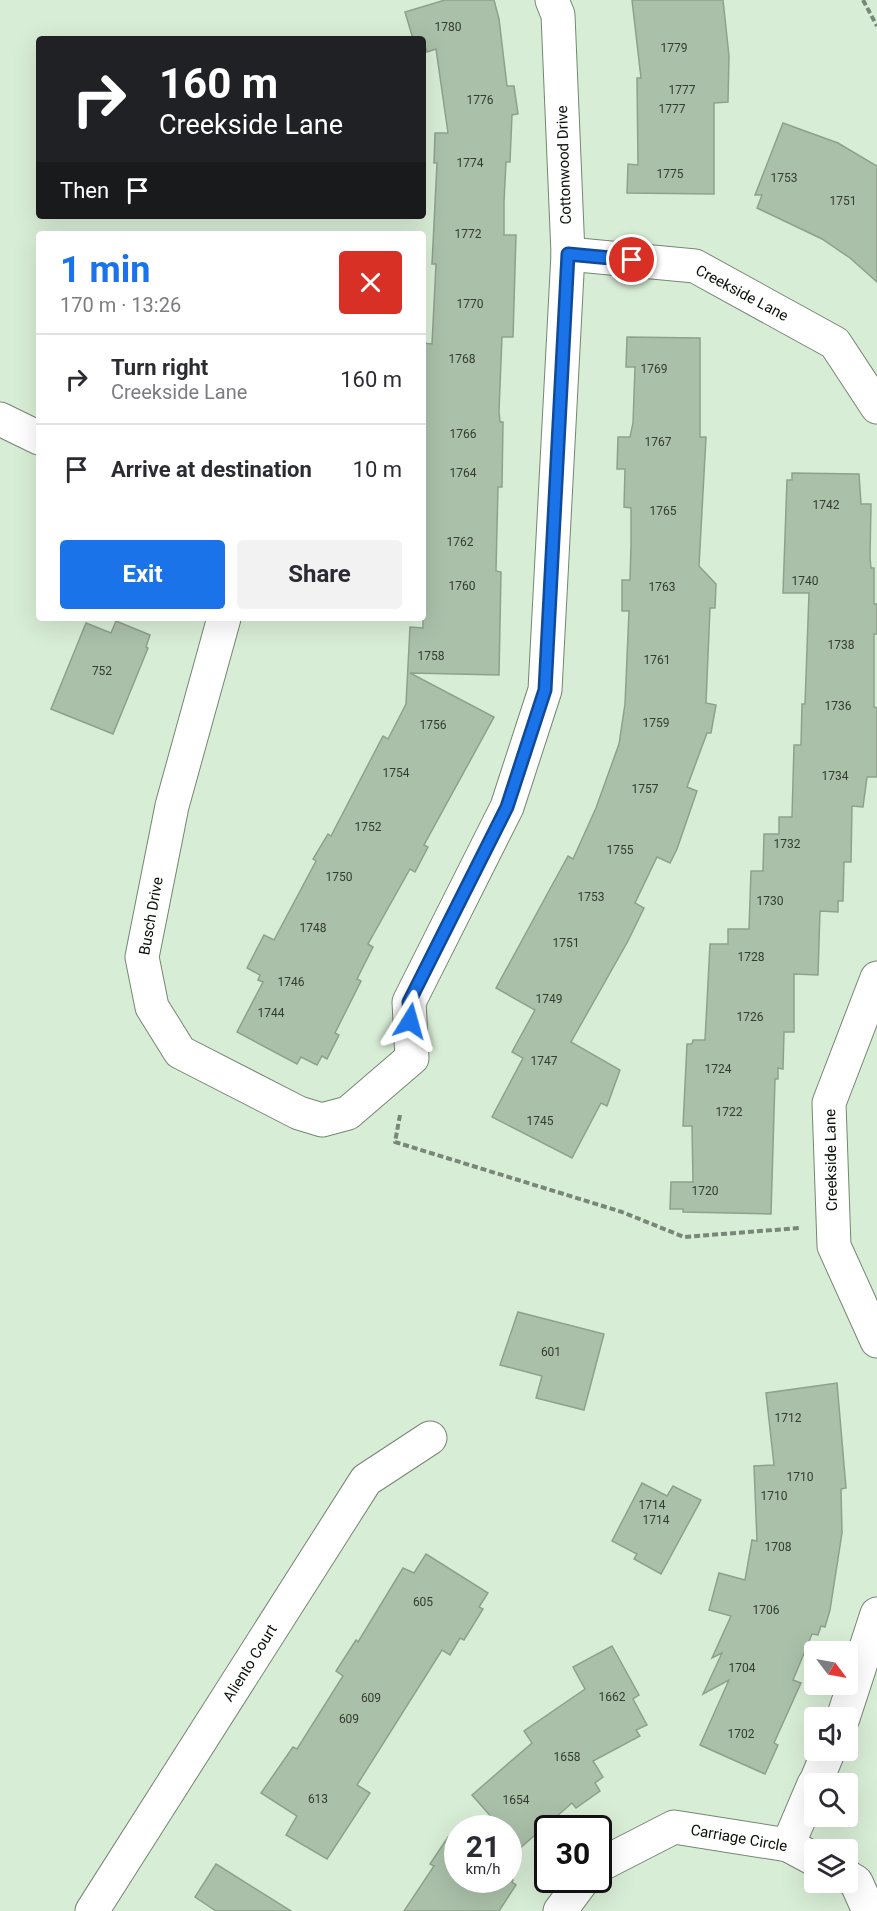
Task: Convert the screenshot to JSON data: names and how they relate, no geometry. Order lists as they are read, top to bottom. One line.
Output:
{"streets":{"street":["Cottonwood Drive","Creekside Lane","Busch Drive","Aliento Court","Carriage Circle"]},"crossings":[["Cottonwood Drive","Creekside Lane"],["Cottonwood Drive","Busch Drive"]],"house_numbers":["1780","1779","1777","1776","1777","1774","1775","1753","1751","1772","1770","1768","1769","1766","1767","1764","1742","1765","1762","1740","1760","1763","1738","1758","1761","752","1736","1759","1756","1754","1734","1757","1752","1732","1755","1750","1753","1730","1748","1751","1728","1746","1749","1744","1726","1747","1724","1722","1745","1720","601","1712","1710","1710","1714","1714","1708","605","1706","1704","1662","609","609","1702","1658","613","1654"],"north":"bottom right","page":{"turn":["160 m","Creekside Lane"],"then":"Then","heading":["1 min","170 m · 13:26"],"list":[{"name":"Turn right","note":"Creekside Lane","value":"160 m"},{"name":"Arrive at destination","value":"10 m"}],"buttons":["Exit","Share"],"speed":"21 km/h","limit":"30"}}
